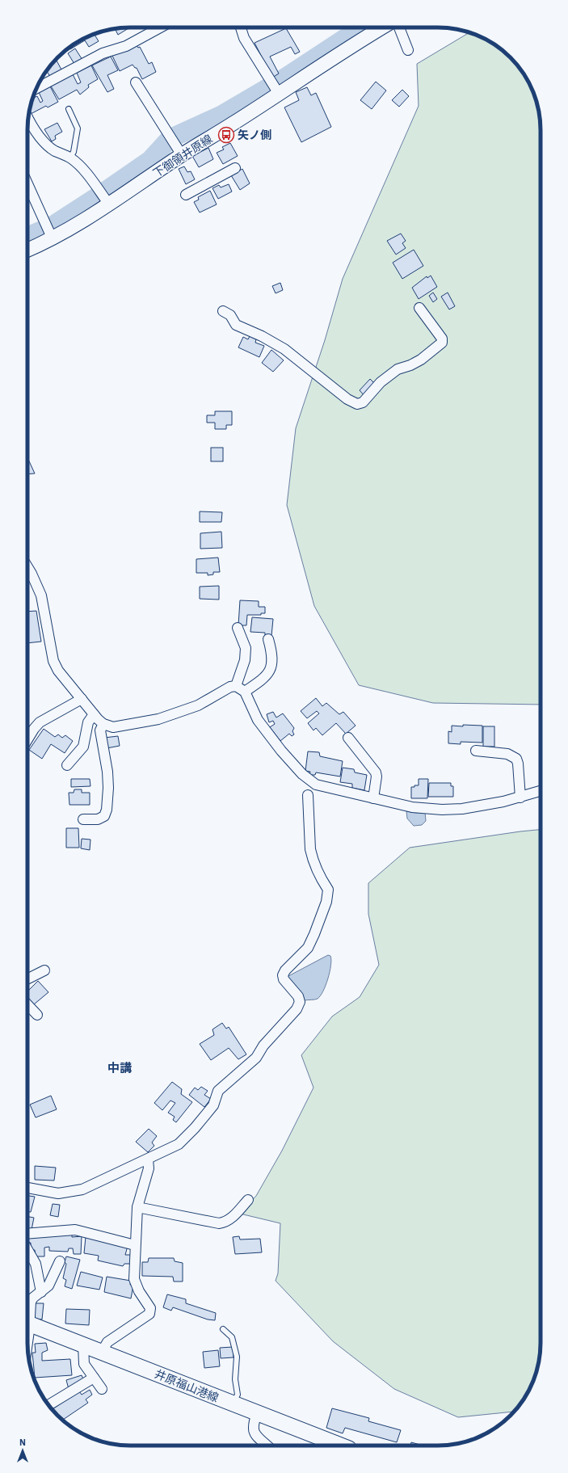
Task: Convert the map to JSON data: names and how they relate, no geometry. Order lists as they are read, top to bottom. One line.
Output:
{"streets":{"main road":["下御領井原線","井原福山港線"]},"districts":["中講"],"places":{"bus stop":["矢ノ側"]},"north":"top"}
